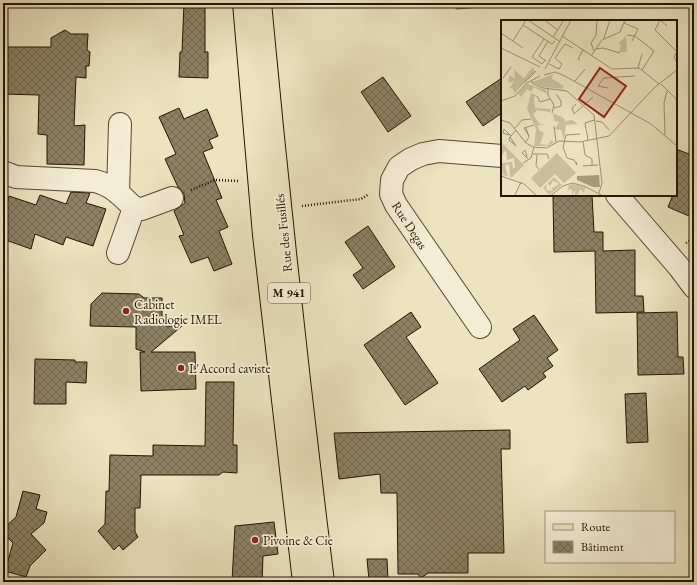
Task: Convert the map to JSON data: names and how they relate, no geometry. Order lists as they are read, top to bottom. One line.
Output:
{"streets":{"main road":["Rue des Fusillés","M 941"],"street":["Rue Degas"]},"places":["Cabinet Radiologie IMEL","L'Accord caviste","Pivoine & Cie"],"legend":["Route","Bâtiment"]}
